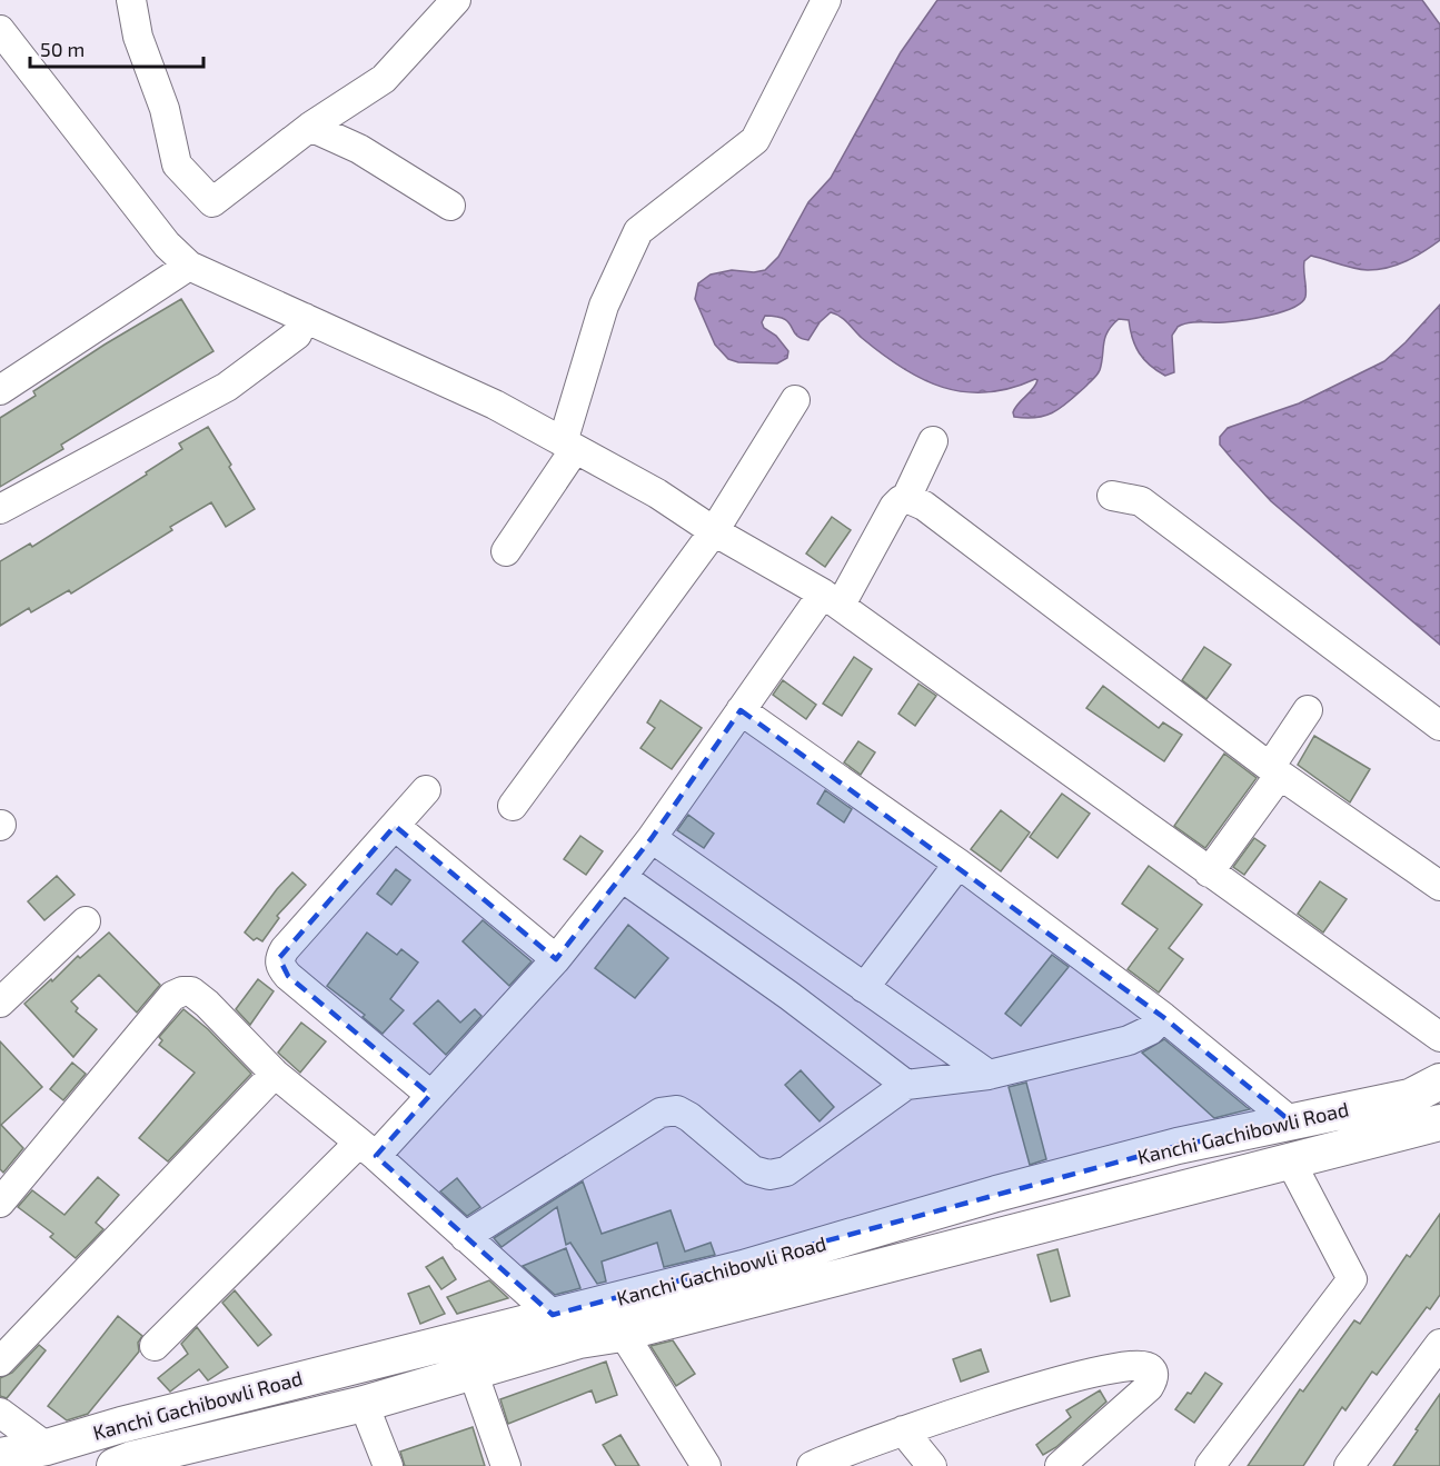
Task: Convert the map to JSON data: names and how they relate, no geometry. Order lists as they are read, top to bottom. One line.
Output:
{"streets":{"main road":["Kanchi Gachibowli Road"]},"scale_bar":"50 m"}
